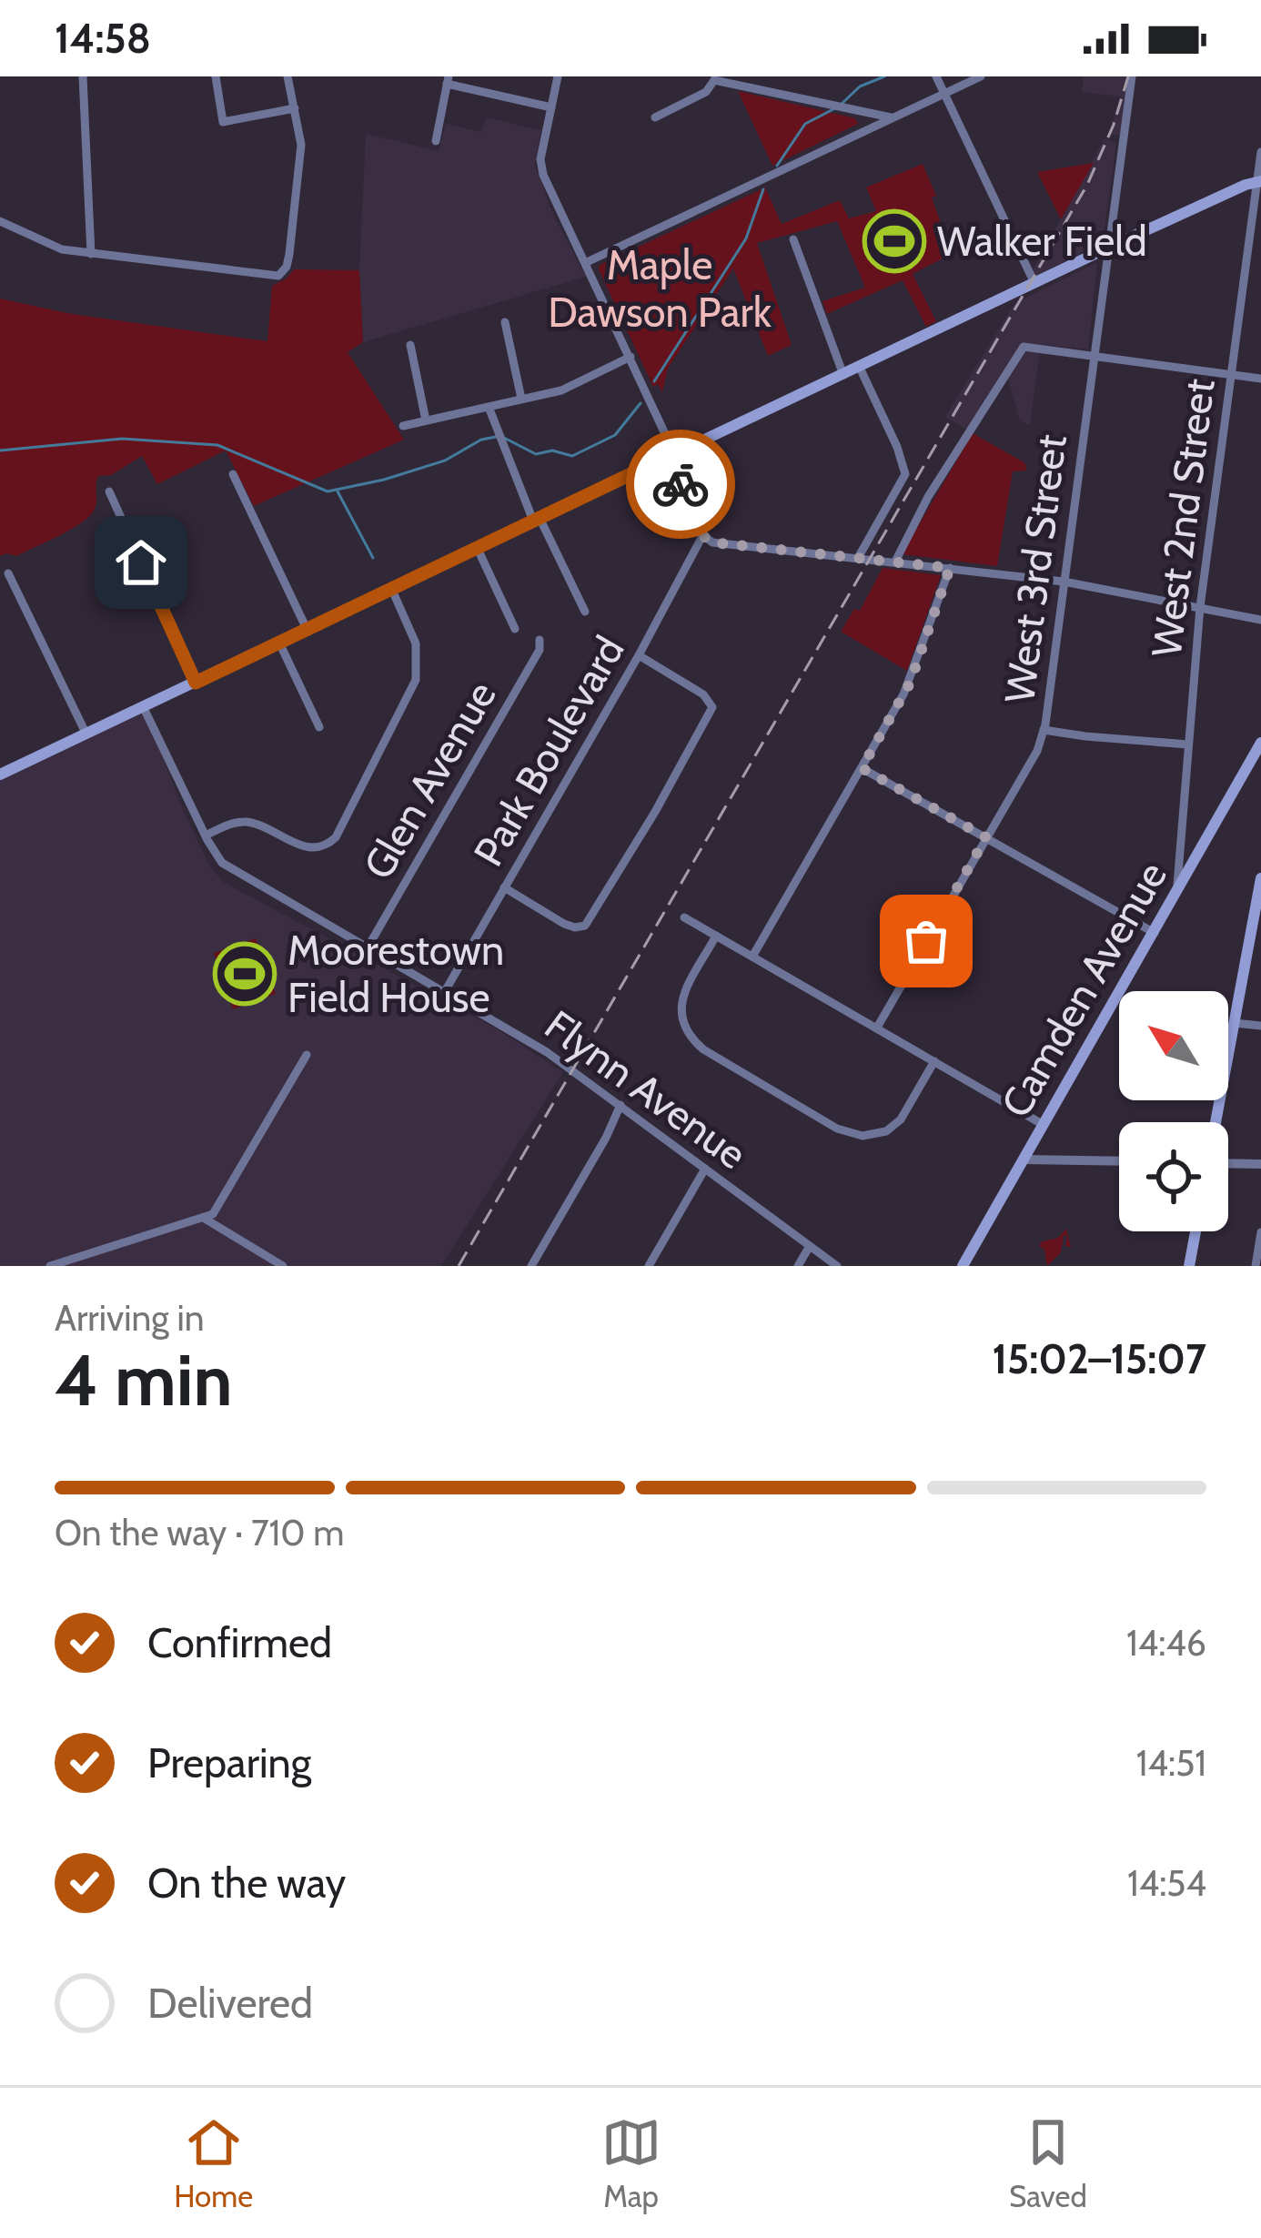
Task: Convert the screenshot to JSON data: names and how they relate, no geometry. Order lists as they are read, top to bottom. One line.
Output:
{"streets":{"main road":["Camden Avenue"],"street":["West 2nd Street","West 3rd Street","Park Boulevard","Glen Avenue","Flynn Avenue"]},"crossings":[["West 2nd Street","Camden Avenue"],["Park Boulevard","Flynn Avenue"],["Glen Avenue","Flynn Avenue"]],"parks":["Maple Dawson Park"],"places":{"sports":["Walker Field","Moorestown Field House"]},"north":"top left","page":{"status":"14:58","heading":["4 min","Arriving in","15:02–15:07"],"bar":"On the way · 710 m","list":[["Confirmed","14:46"],["Preparing","14:51"],["On the way","14:54"],"Delivered"],"tabs":["Home","Map","Saved"]}}
